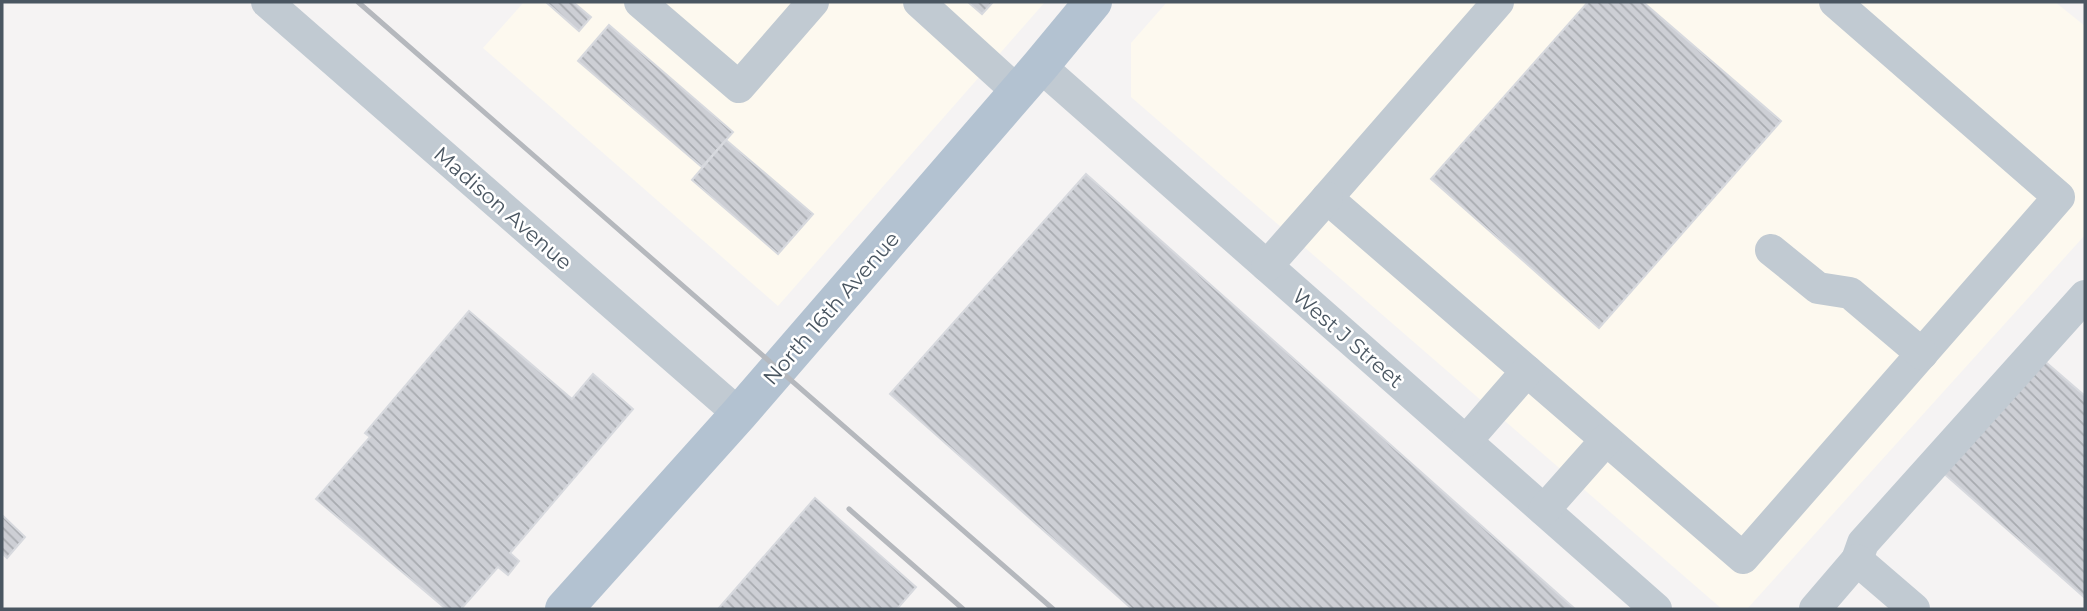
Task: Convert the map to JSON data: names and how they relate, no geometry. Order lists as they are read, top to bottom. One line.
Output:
{"streets":{"main road":["North 16th Avenue"],"street":["Madison Avenue","West J Street"]},"crossings":[["Madison Avenue","North 16th Avenue"],["North 16th Avenue","West J Street"]]}
